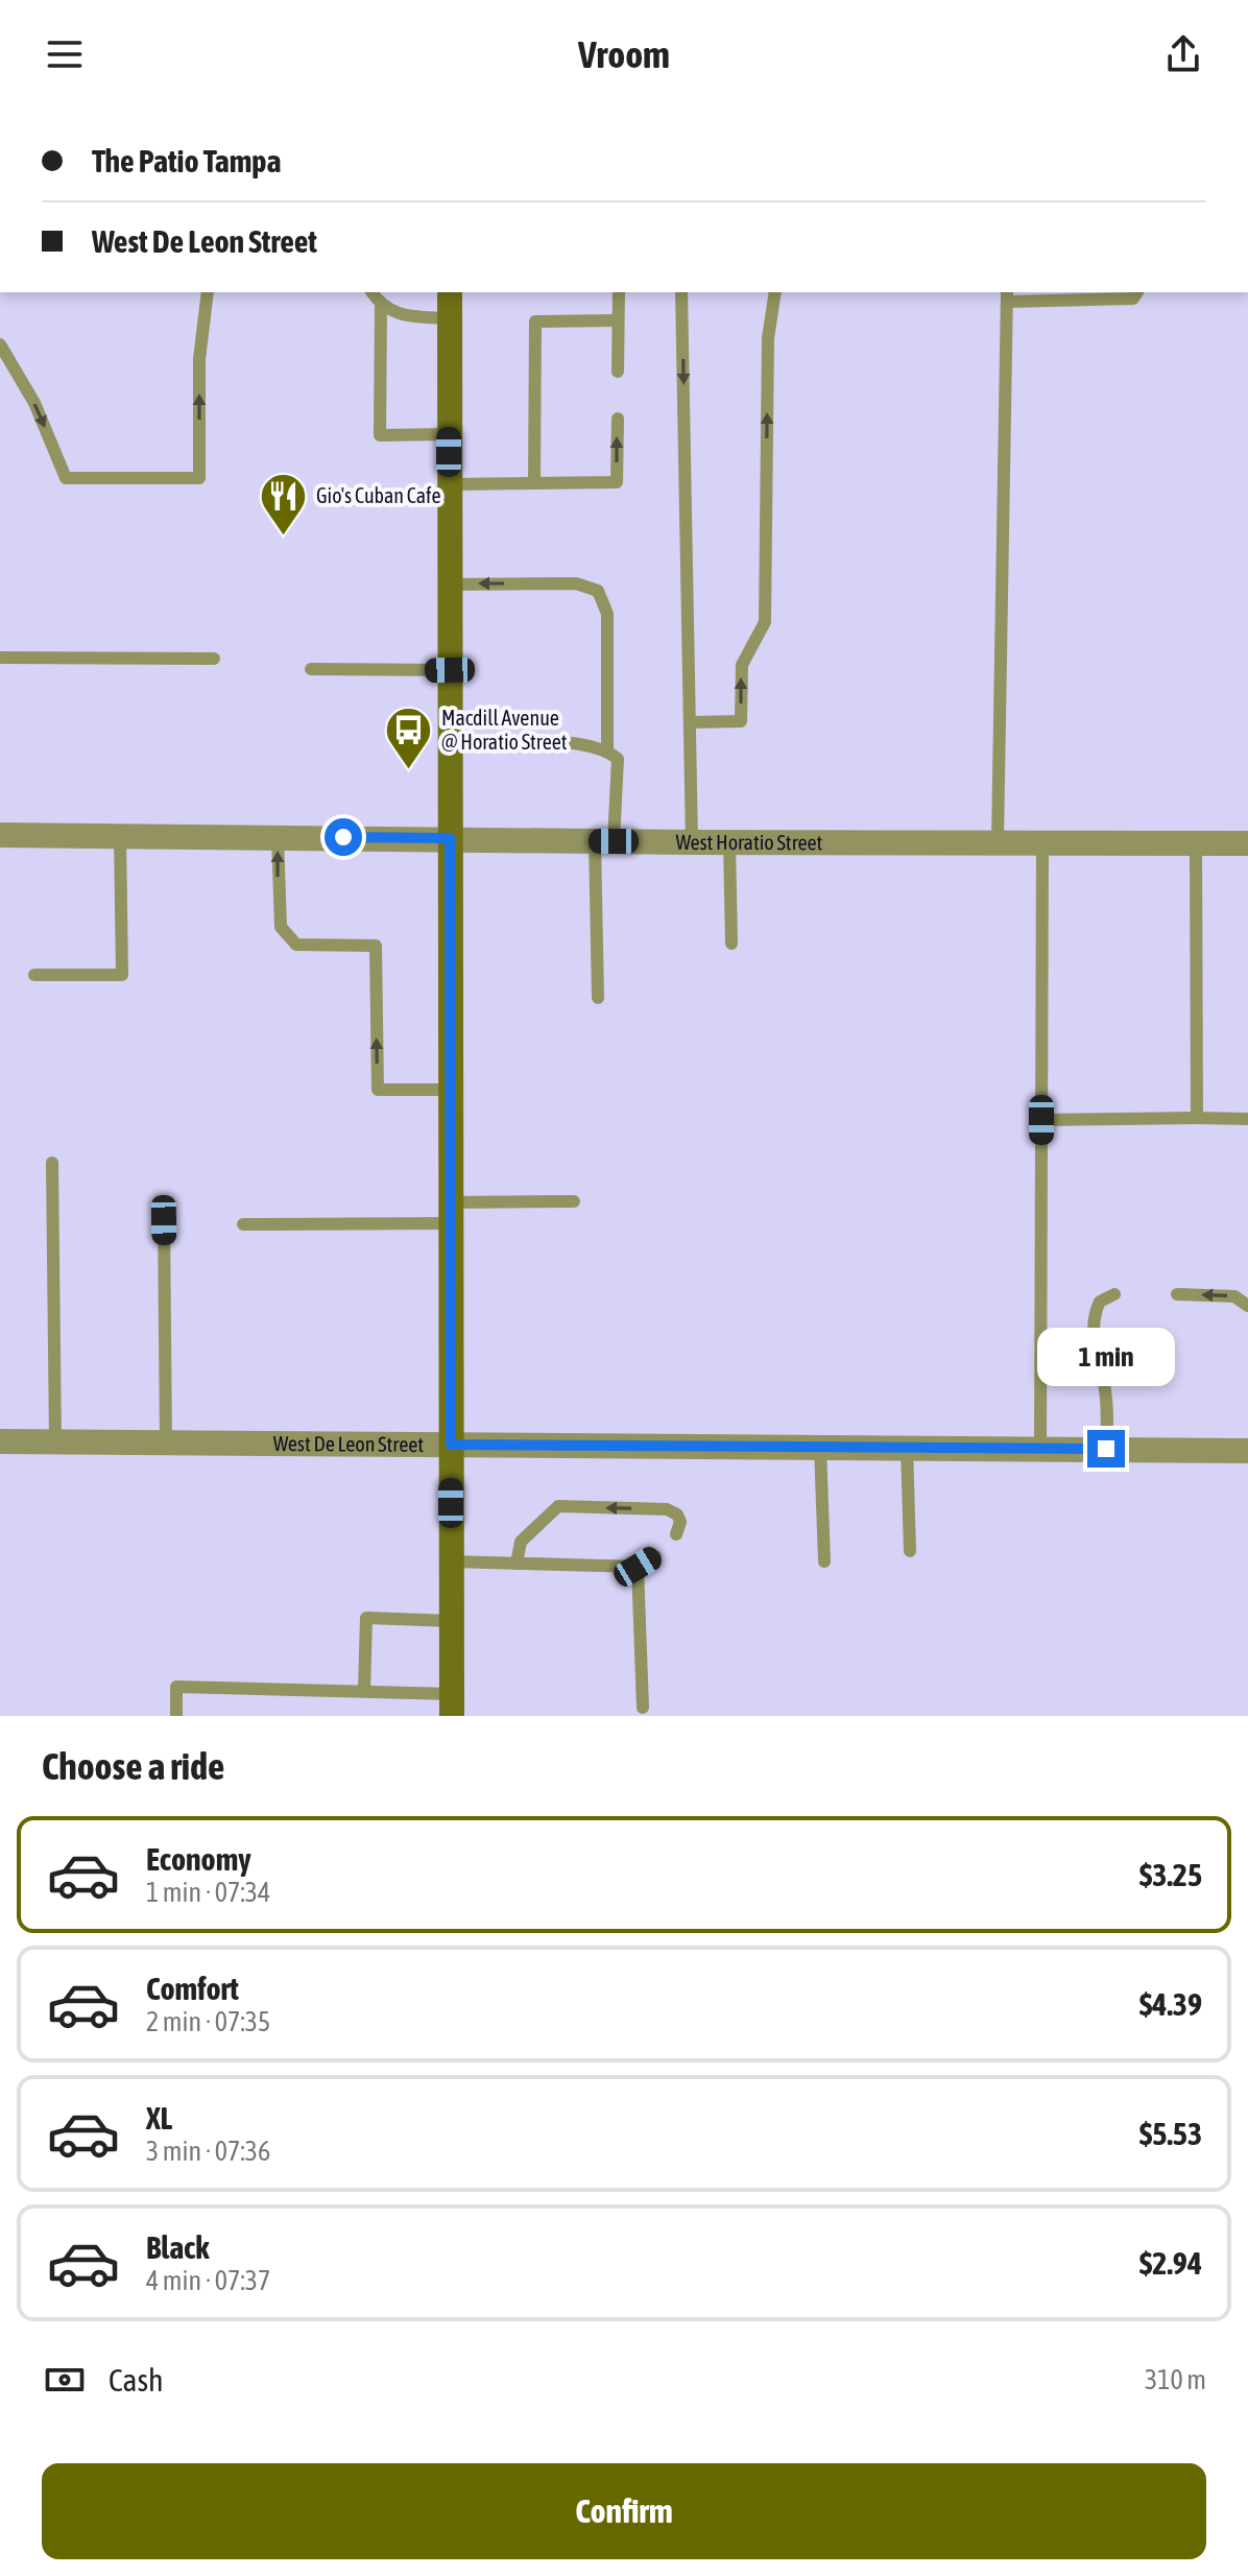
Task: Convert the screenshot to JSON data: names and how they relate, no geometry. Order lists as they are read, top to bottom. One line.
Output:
{"streets":{"street":["West Horatio Street","West De Leon Street"]},"places":{"restaurant":["Gio's Cuban Cafe"],"bus stop":["Macdill Avenue @ Horatio Street"]},"page":{"header":"Vroom","banner":["The Patio Tampa","West De Leon Street"],"bubble":"1 min","heading":"Choose a ride","list":[{"name":"Economy","note":"1 min · 07:34","value":"$3.25"},{"name":"Comfort","note":"2 min · 07:35","value":"$4.39"},{"name":"XL","note":"3 min · 07:36","value":"$5.53"},{"name":"Black","note":"4 min · 07:37","value":"$2.94"}],"pay":["Cash","310 m"],"buttons":"Confirm"}}
